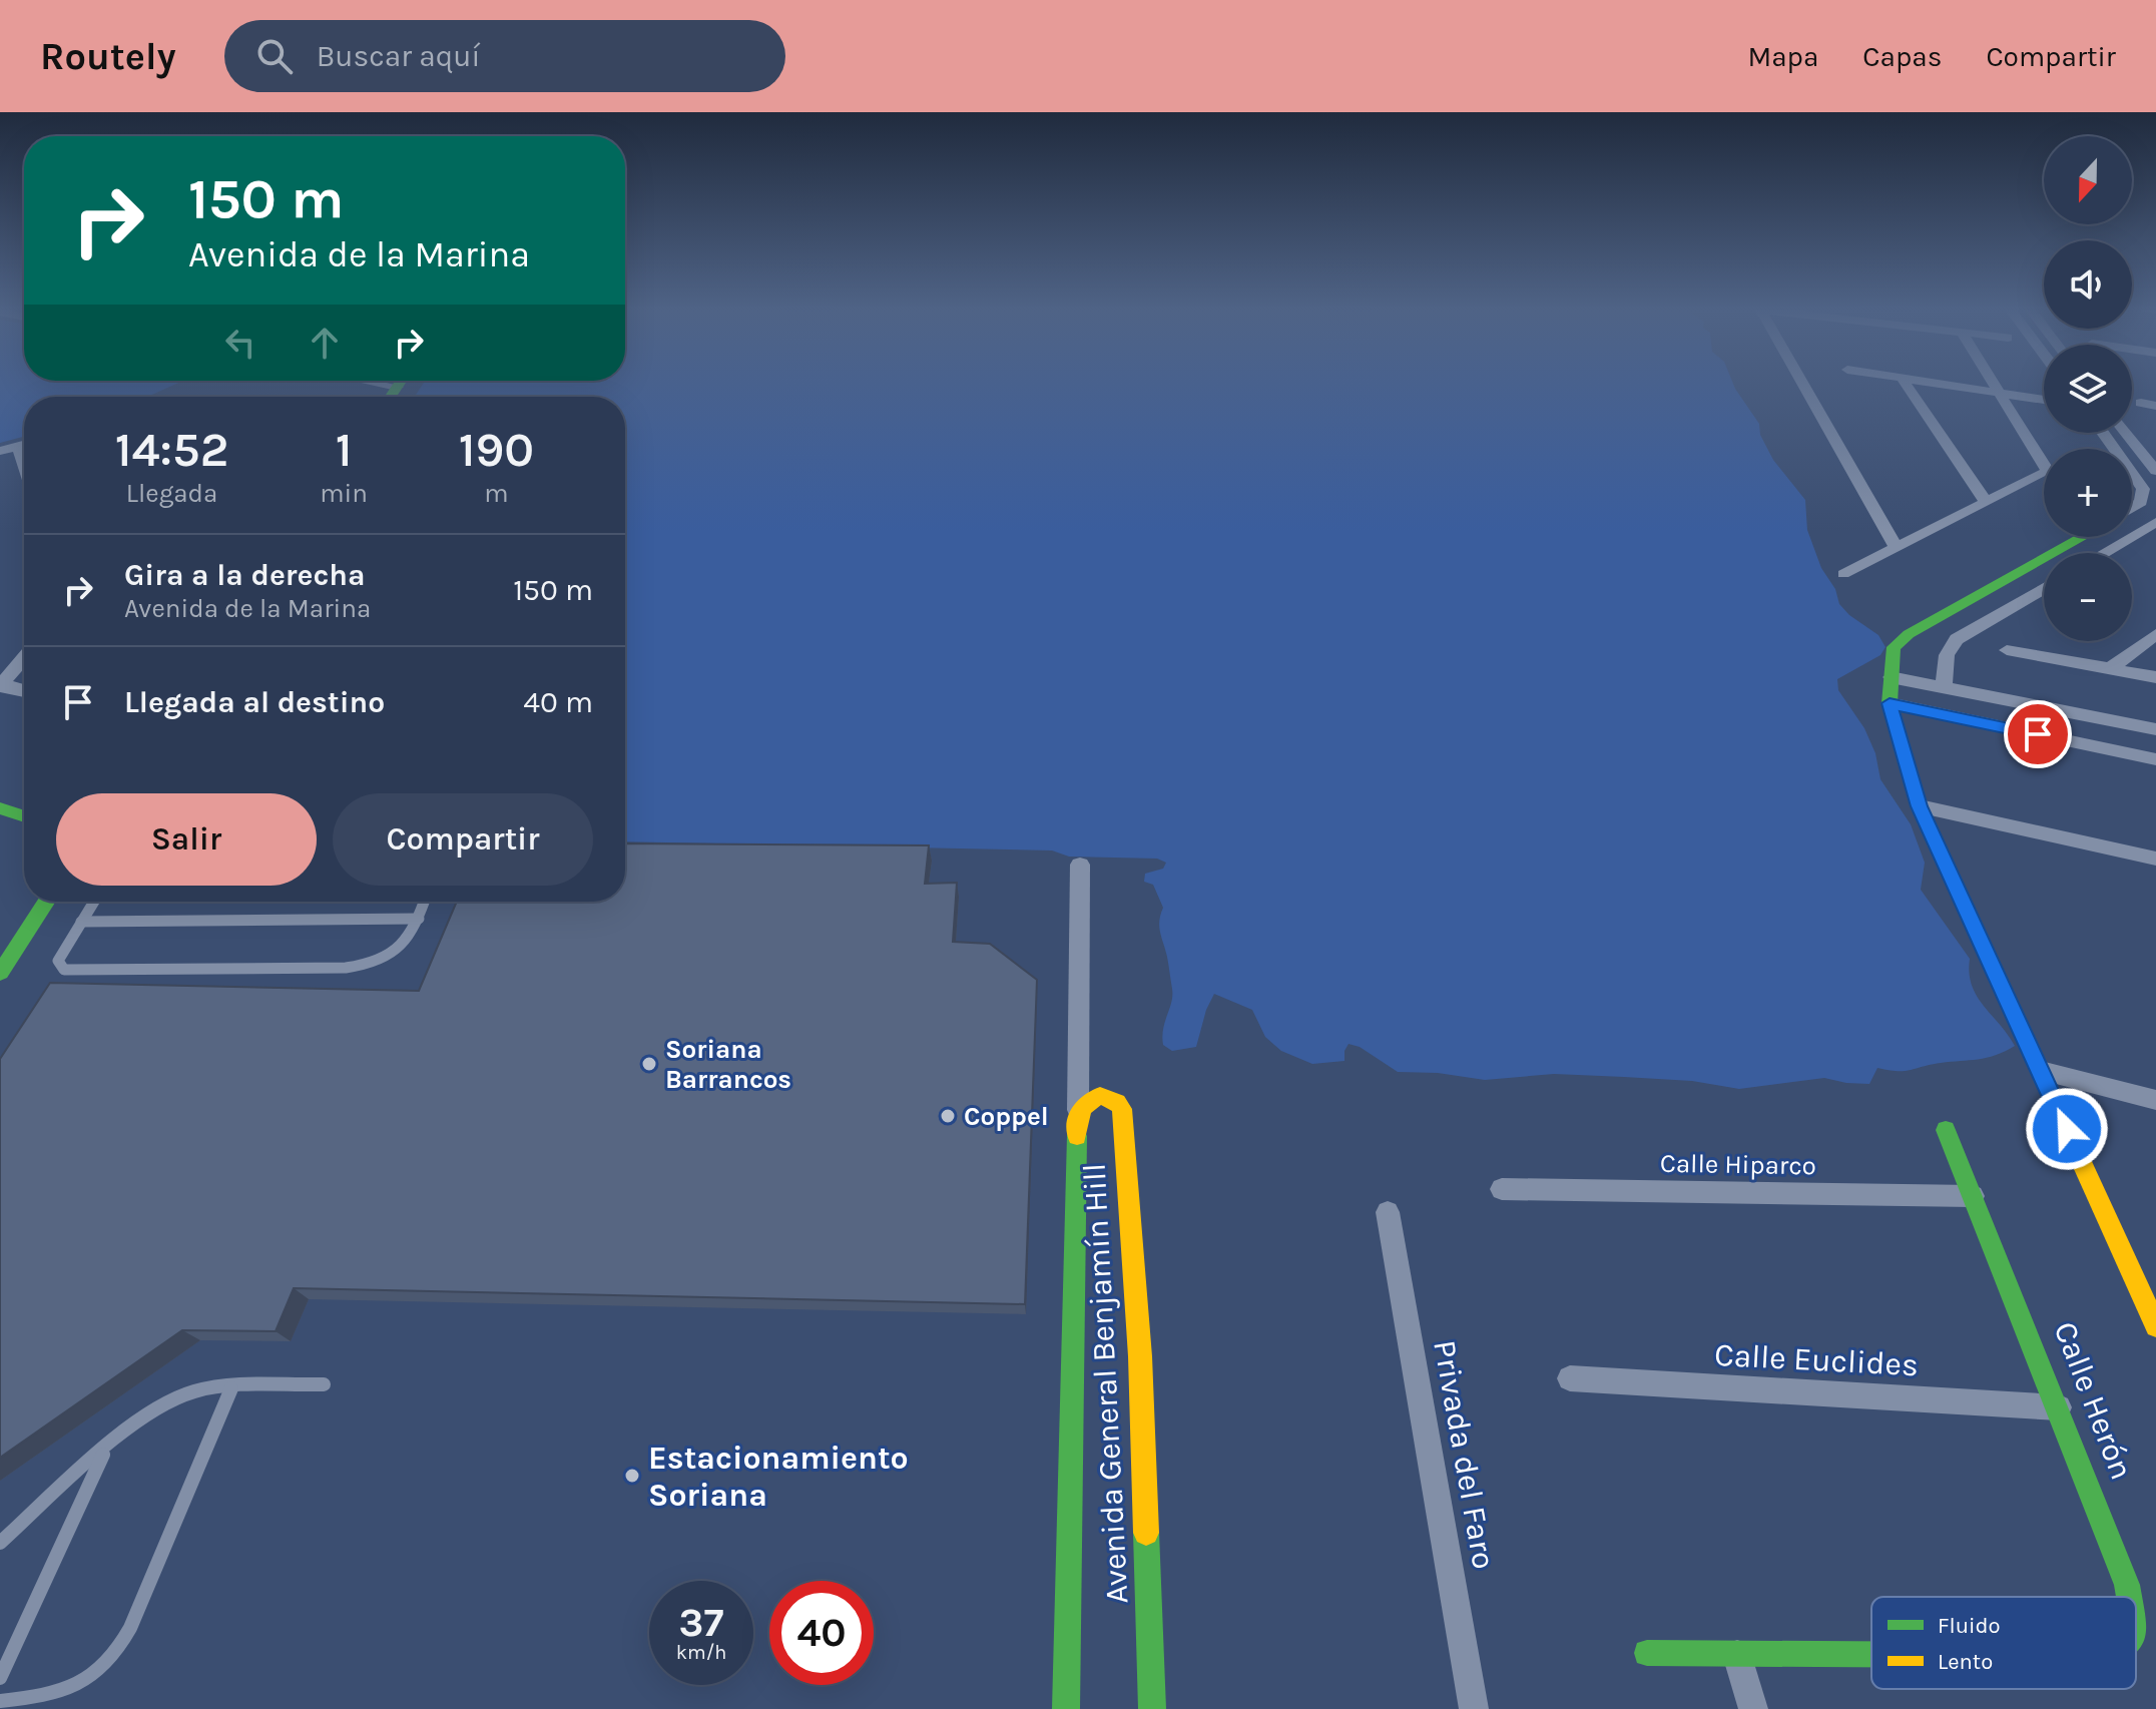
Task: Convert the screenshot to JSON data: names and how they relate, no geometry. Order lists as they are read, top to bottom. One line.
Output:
{"streets":{"street":["Calle Hiparco","Calle Euclides","Avenida General Benjamín Hill","Calle Herón","Privada del Faro"]},"crossings":[["Calle Hiparco","Calle Herón"],["Calle Euclides","Calle Herón"]],"places":["Soriana Barrancos","Coppel","Estacionamiento Soriana"],"legend":["Fluido","Lento"],"north":"bottom","page":{"header":"Routely","search":"Buscar aquí","nav":["Mapa","Capas","Compartir"],"map_buttons":["+","−"],"turn":["150 m","Avenida de la Marina"],"eta":["14:52","Llegada","1","min","190","m"],"list":[{"name":"Gira a la derecha","note":"Avenida de la Marina","value":"150 m"},{"name":"Llegada al destino","value":"40 m"}],"buttons":["Salir","Compartir"],"speed":"37 km/h","limit":"40"}}
